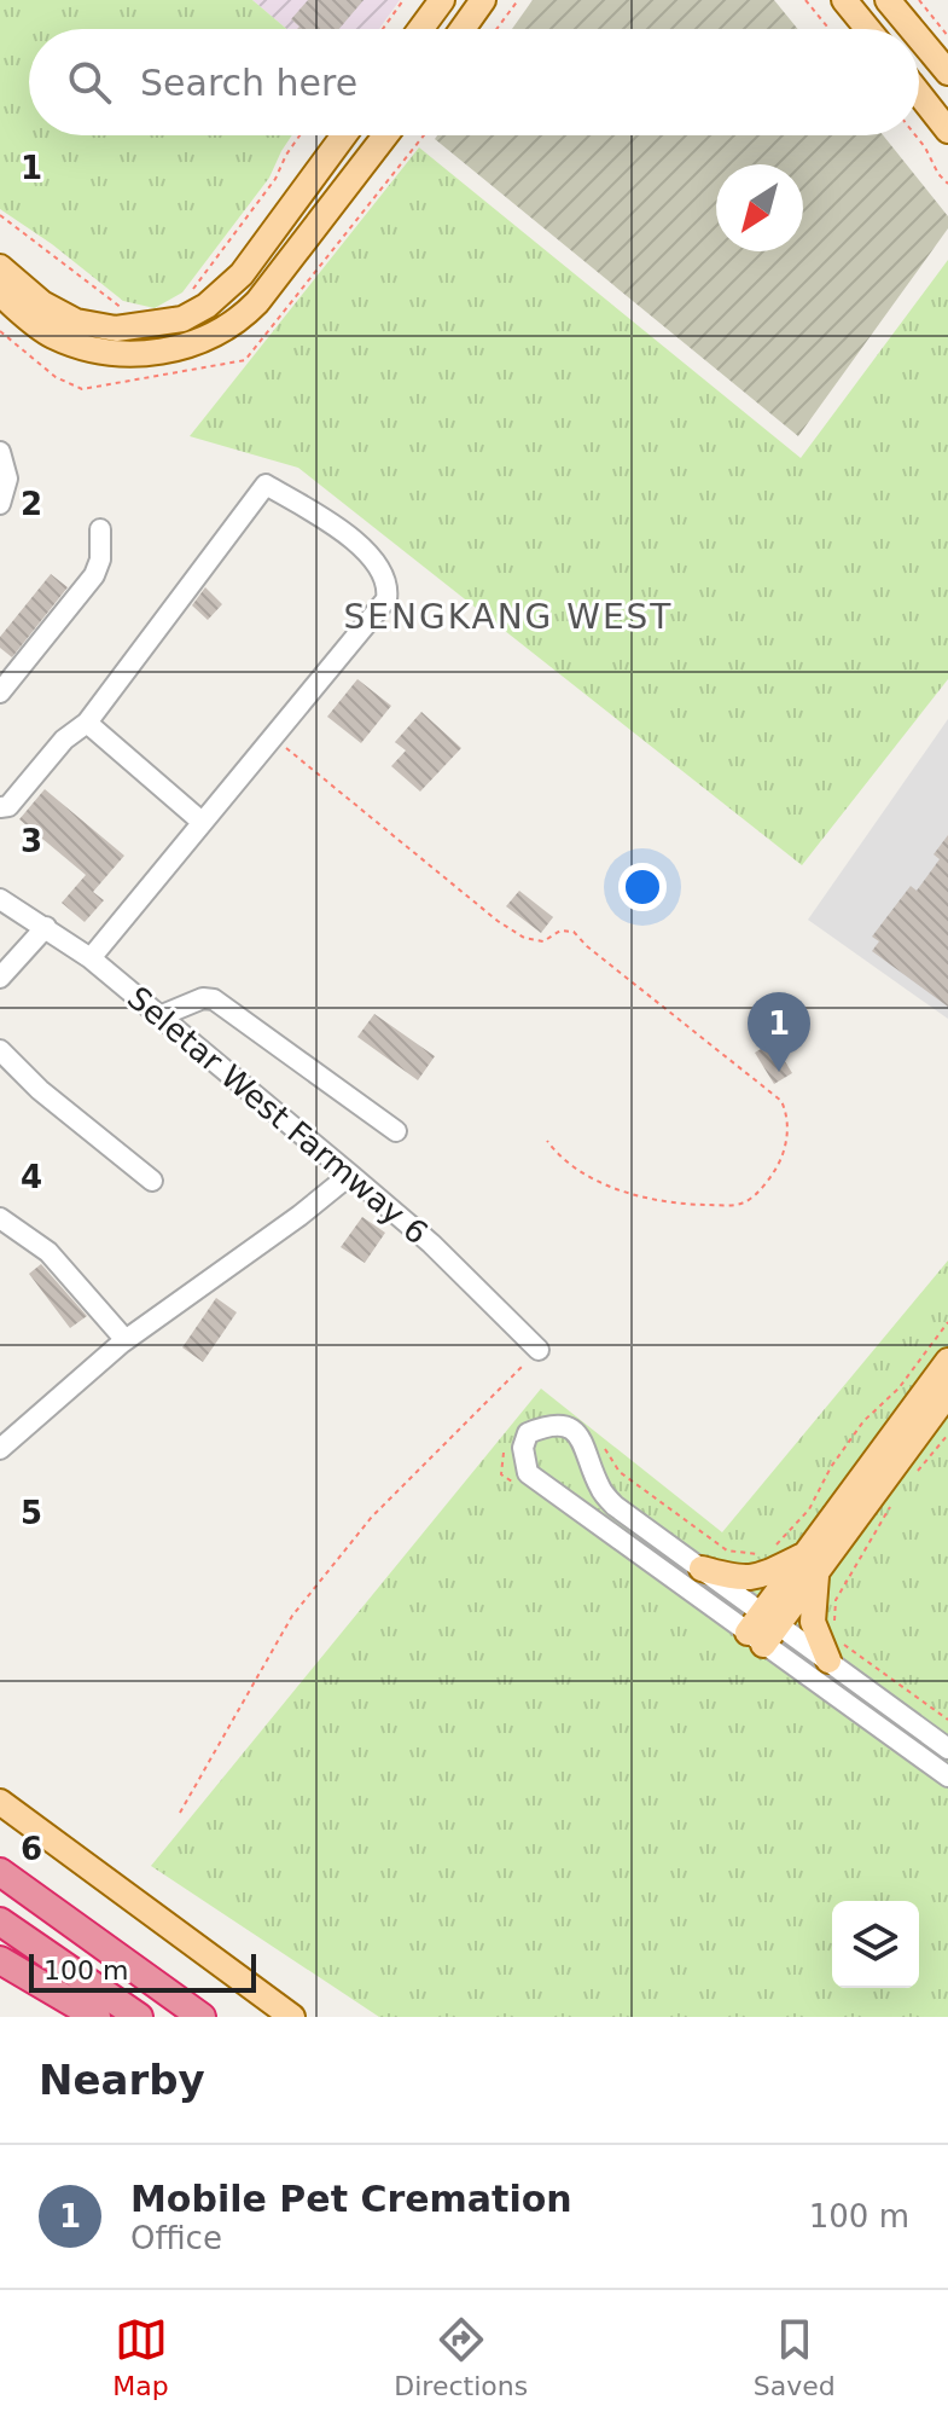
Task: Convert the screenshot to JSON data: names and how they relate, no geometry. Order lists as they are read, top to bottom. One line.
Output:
{"streets":{"street":["Seletar West Farmway 6"]},"districts":["SENGKANG WEST"],"scale_bar":"100 m","north":"bottom left","page":{"search":"Search here","pins":"1","scale":"100 m","heading":"Nearby","list":[{"mark":"1","name":"Mobile Pet Cremation","note":"Office","value":"100 m"}],"nav":["Map","Directions","Saved"]},"grid":{"rows":["1","2","3","4","5","6"]}}
